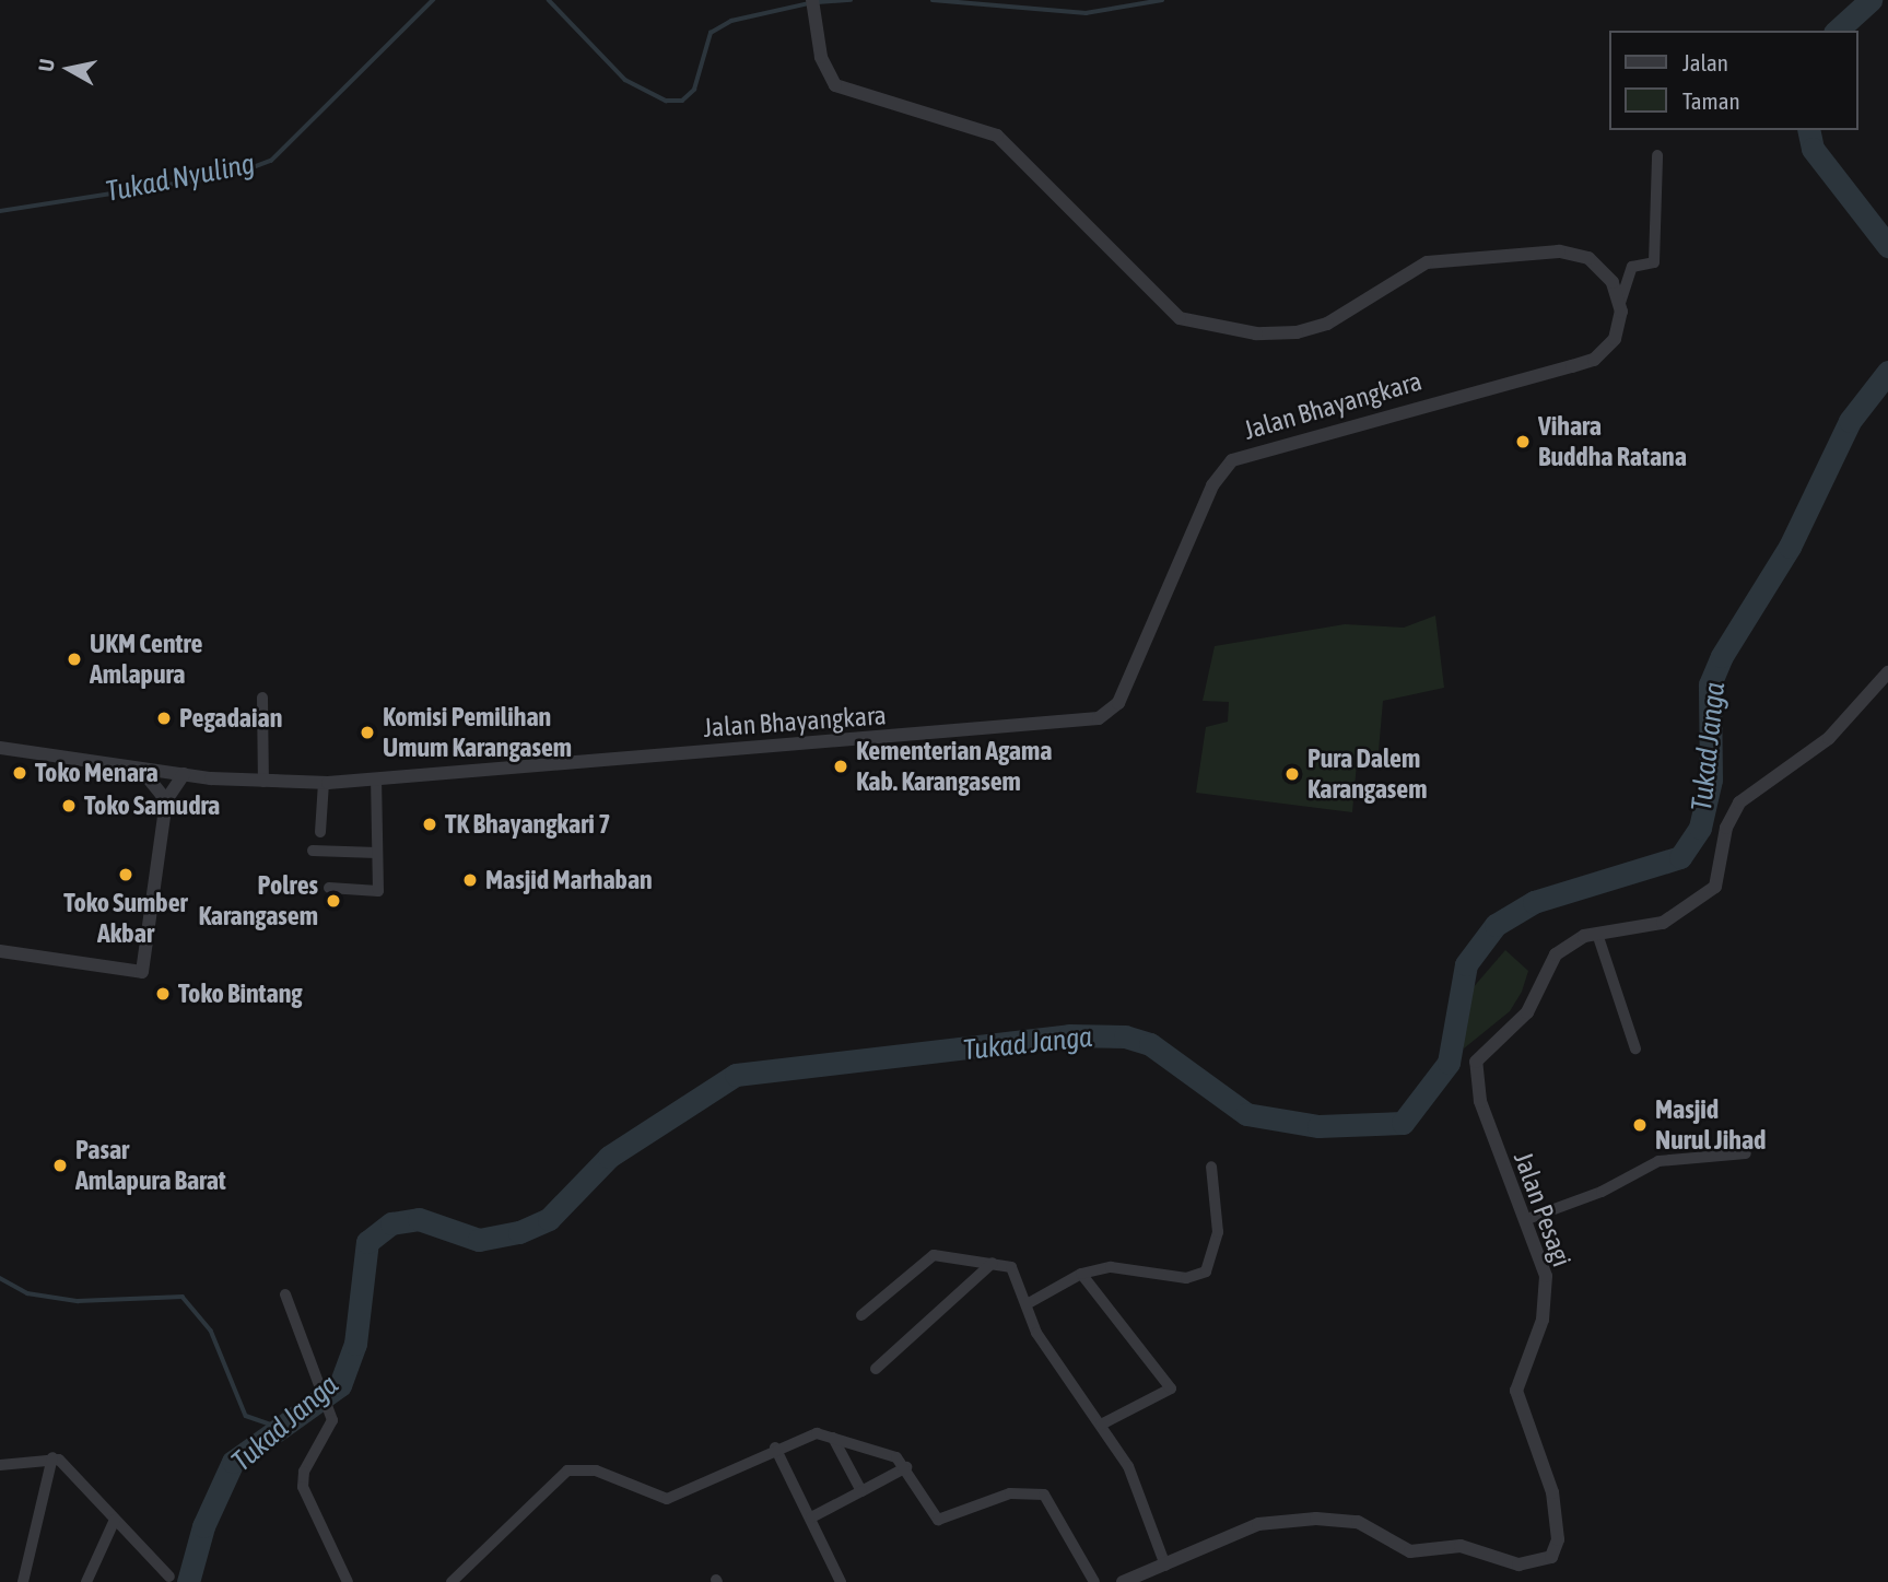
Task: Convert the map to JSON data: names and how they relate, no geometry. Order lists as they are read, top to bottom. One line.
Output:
{"streets":{"street":["Jalan Bhayangkara","Jalan Pesagi"]},"water":["Tukad Nyuling","Tukad Janga"],"places":["Vihara Buddha Ratana","UKM Centre Amlapura","Pegadaian","Komisi Pemilihan Umum Karangasem","Kementerian Agama Kab. Karangasem","Toko Menara","Pura Dalem Karangasem","Toko Samudra","TK Bhayangkari 7","Toko Sumber Akbar","Masjid Marhaban","Polres Karangasem","Toko Bintang","Masjid Nurul Jihad","Pasar Amlapura Barat"],"legend":["Jalan","Taman"],"north":"left"}
